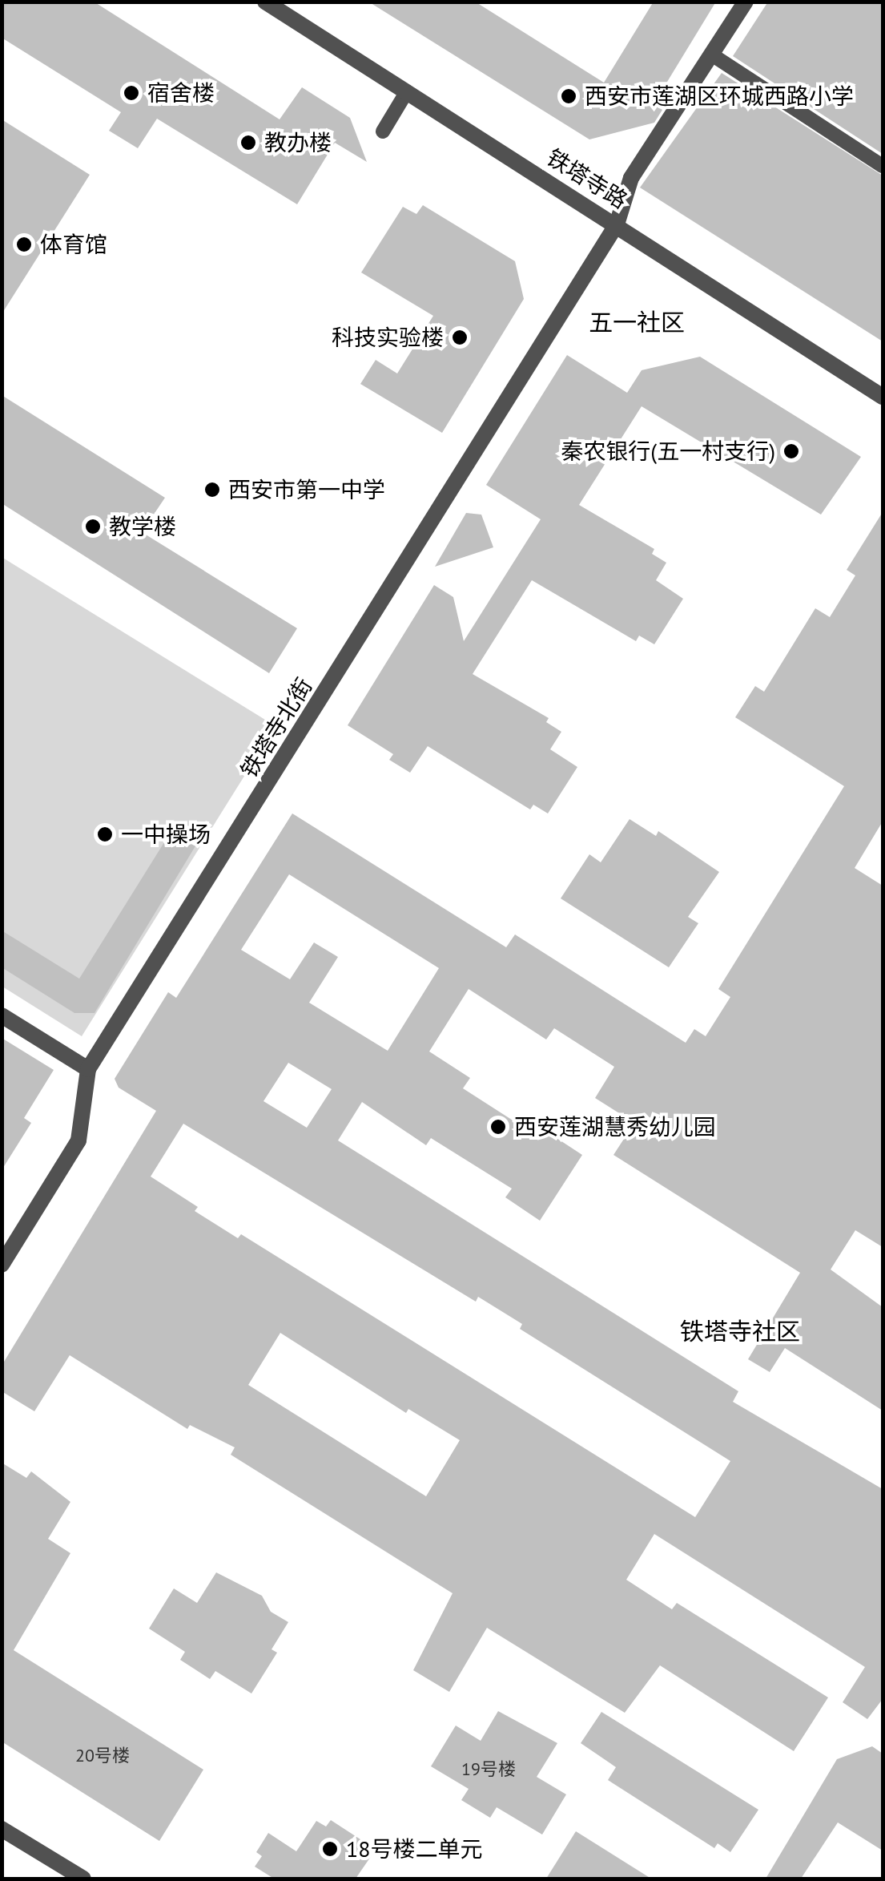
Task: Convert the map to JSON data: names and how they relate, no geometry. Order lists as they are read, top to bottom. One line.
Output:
{"streets":{"street":["铁塔寺路","铁塔寺北街"]},"crossings":[["铁塔寺路","铁塔寺北街"]],"districts":["五一社区","铁塔寺社区"],"places":["宿舍楼","西安市莲湖区环城西路小学","教办楼","体育馆","科技实验楼","秦农银行(五一村支行)","西安市第一中学","教学楼","一中操场","西安莲湖慧秀幼儿园","18号楼二单元"],"house_numbers":["20号楼","19号楼"]}
